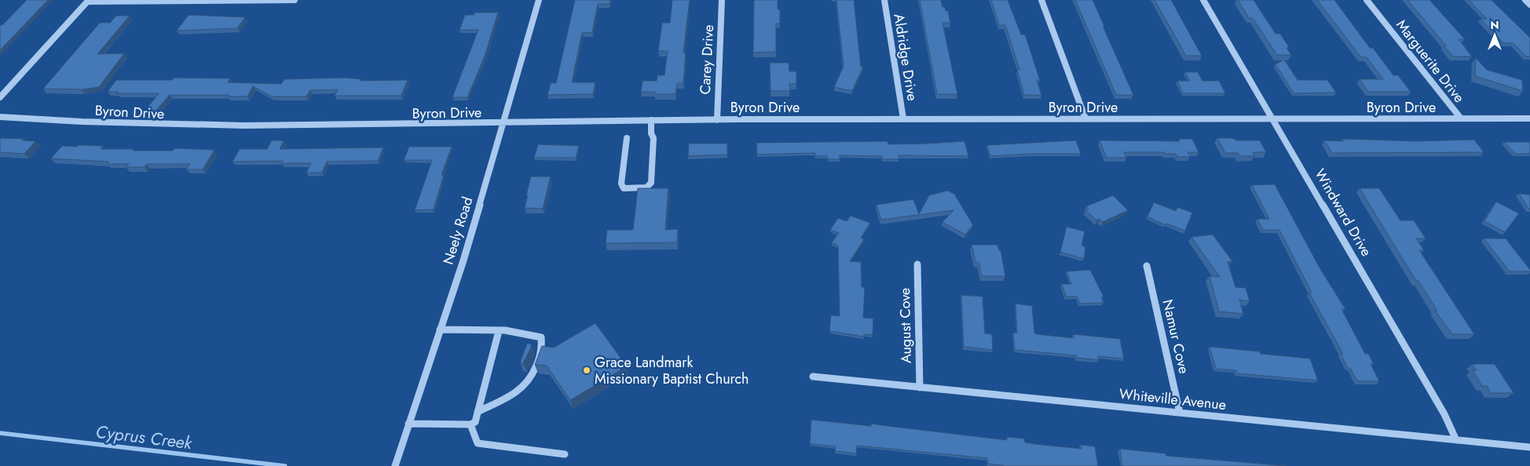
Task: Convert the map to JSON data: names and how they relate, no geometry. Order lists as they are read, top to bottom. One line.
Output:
{"streets":{"street":["Aldridge Drive","Carey Drive","Marguerite Drive","Byron Drive","Windward Drive","Neely Road","August Cove","Namur Cove","Whiteville Avenue"]},"crossings":[["Aldridge Drive","Byron Drive"],["Carey Drive","Byron Drive"],["Marguerite Drive","Byron Drive"],["Byron Drive","Windward Drive"],["Byron Drive","Neely Road"],["Windward Drive","Whiteville Avenue"],["August Cove","Whiteville Avenue"],["Namur Cove","Whiteville Avenue"]],"water":["Cyprus Creek"],"places":["Grace Landmark Missionary Baptist Church"],"north":"top"}
